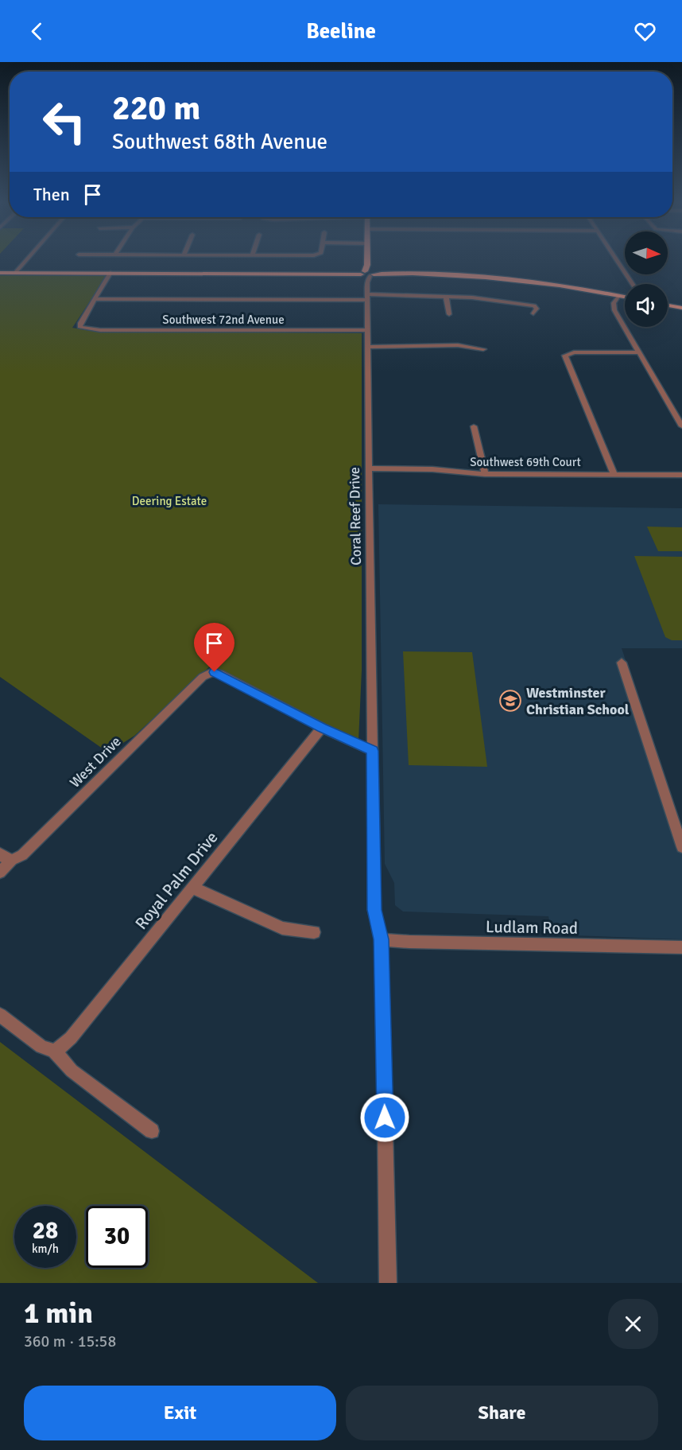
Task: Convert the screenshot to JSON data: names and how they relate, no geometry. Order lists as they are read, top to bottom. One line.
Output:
{"streets":{"street":["Southwest 72nd Avenue","Southwest 69th Court","Coral Reef Drive","West Drive","Royal Palm Drive","Ludlam Road"]},"crossings":[["Southwest 72nd Avenue","Coral Reef Drive"],["Southwest 69th Court","Coral Reef Drive"],["Coral Reef Drive","Ludlam Road"],["West Drive","Royal Palm Drive"]],"parks":["Deering Estate"],"places":{"school or university":["Westminster Christian School"]},"north":"right","page":{"header":"Beeline","turn":["220 m","Southwest 68th Avenue"],"then":"Then","speed":"28 km/h","limit":"30","heading":["1 min","360 m · 15:58"],"buttons":["Exit","Share"]}}
